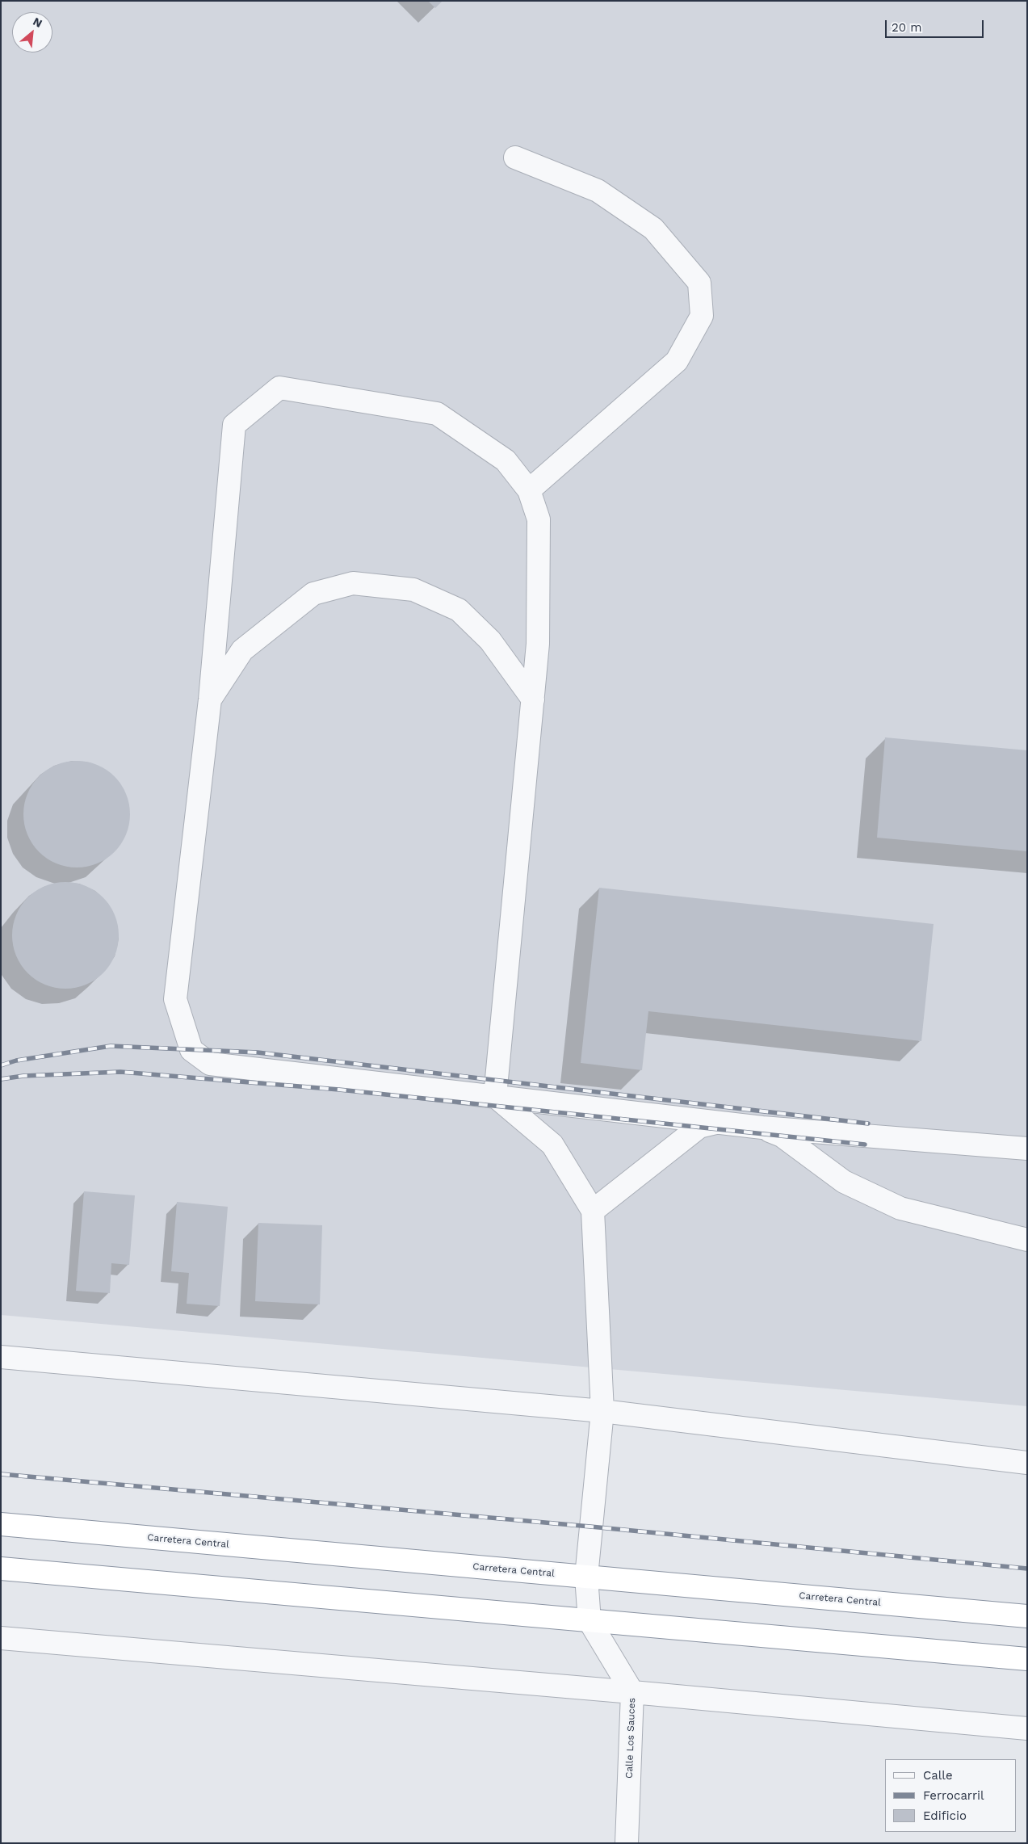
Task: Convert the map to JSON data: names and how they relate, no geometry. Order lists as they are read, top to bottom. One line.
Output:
{"streets":{"highway":["Carretera Central"],"street":["Calle Los Sauces"]},"legend":["Calle","Ferrocarril","Edificio"],"scale_bar":"20 m","north":"top right"}
